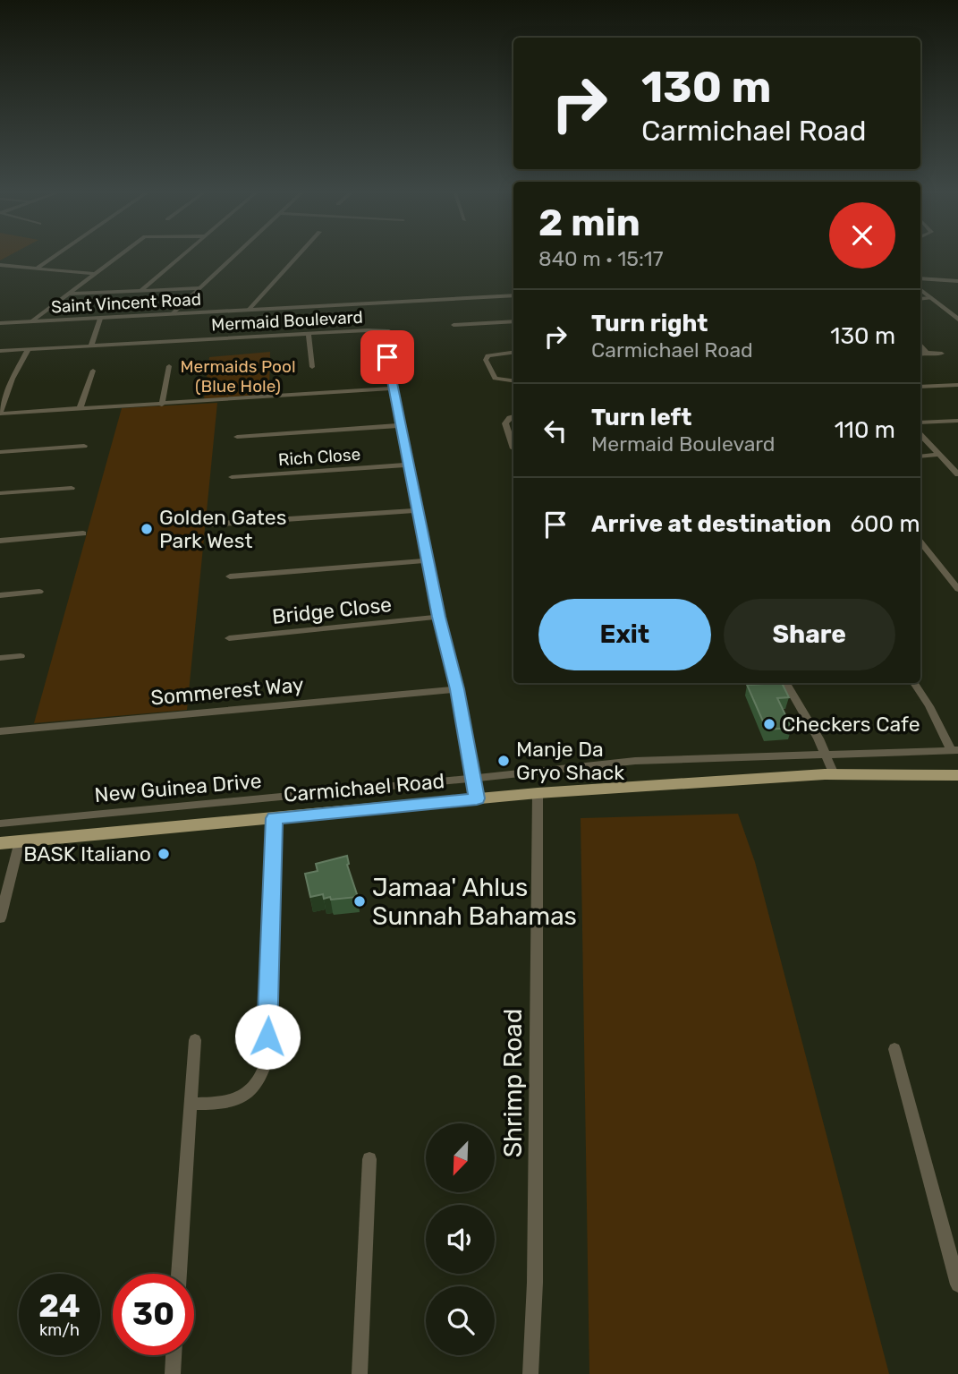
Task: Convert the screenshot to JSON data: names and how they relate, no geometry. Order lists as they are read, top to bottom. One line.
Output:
{"streets":{"main road":["Carmichael Road"],"street":["Saint Vincent Road","Mermaid Boulevard","Rich Close","Bridge Close","Sommerest Way","New Guinea Drive","Shrimp Road"]},"crossings":[["Mermaid Boulevard","Rich Close"],["Mermaid Boulevard","Bridge Close"],["Mermaid Boulevard","Sommerest Way"],["Mermaid Boulevard","New Guinea Drive"],["Mermaid Boulevard","Carmichael Road"],["Carmichael Road","Shrimp Road"]],"parks":["Mermaids Pool (Blue Hole)"],"places":["Golden Gates Park West","Checkers Cafe","Manje Da Gryo Shack","BASK Italiano","Jamaa' Ahlus Sunnah Bahamas"],"north":"bottom left","page":{"turn":["130 m","Carmichael Road"],"heading":["2 min","840 m · 15:17"],"list":[{"name":"Turn right","note":"Carmichael Road","value":"130 m"},{"name":"Turn left","note":"Mermaid Boulevard","value":"110 m"},{"name":"Arrive at destination","value":"600 m"}],"buttons":["Exit","Share"],"speed":"24 km/h","limit":"30"}}
